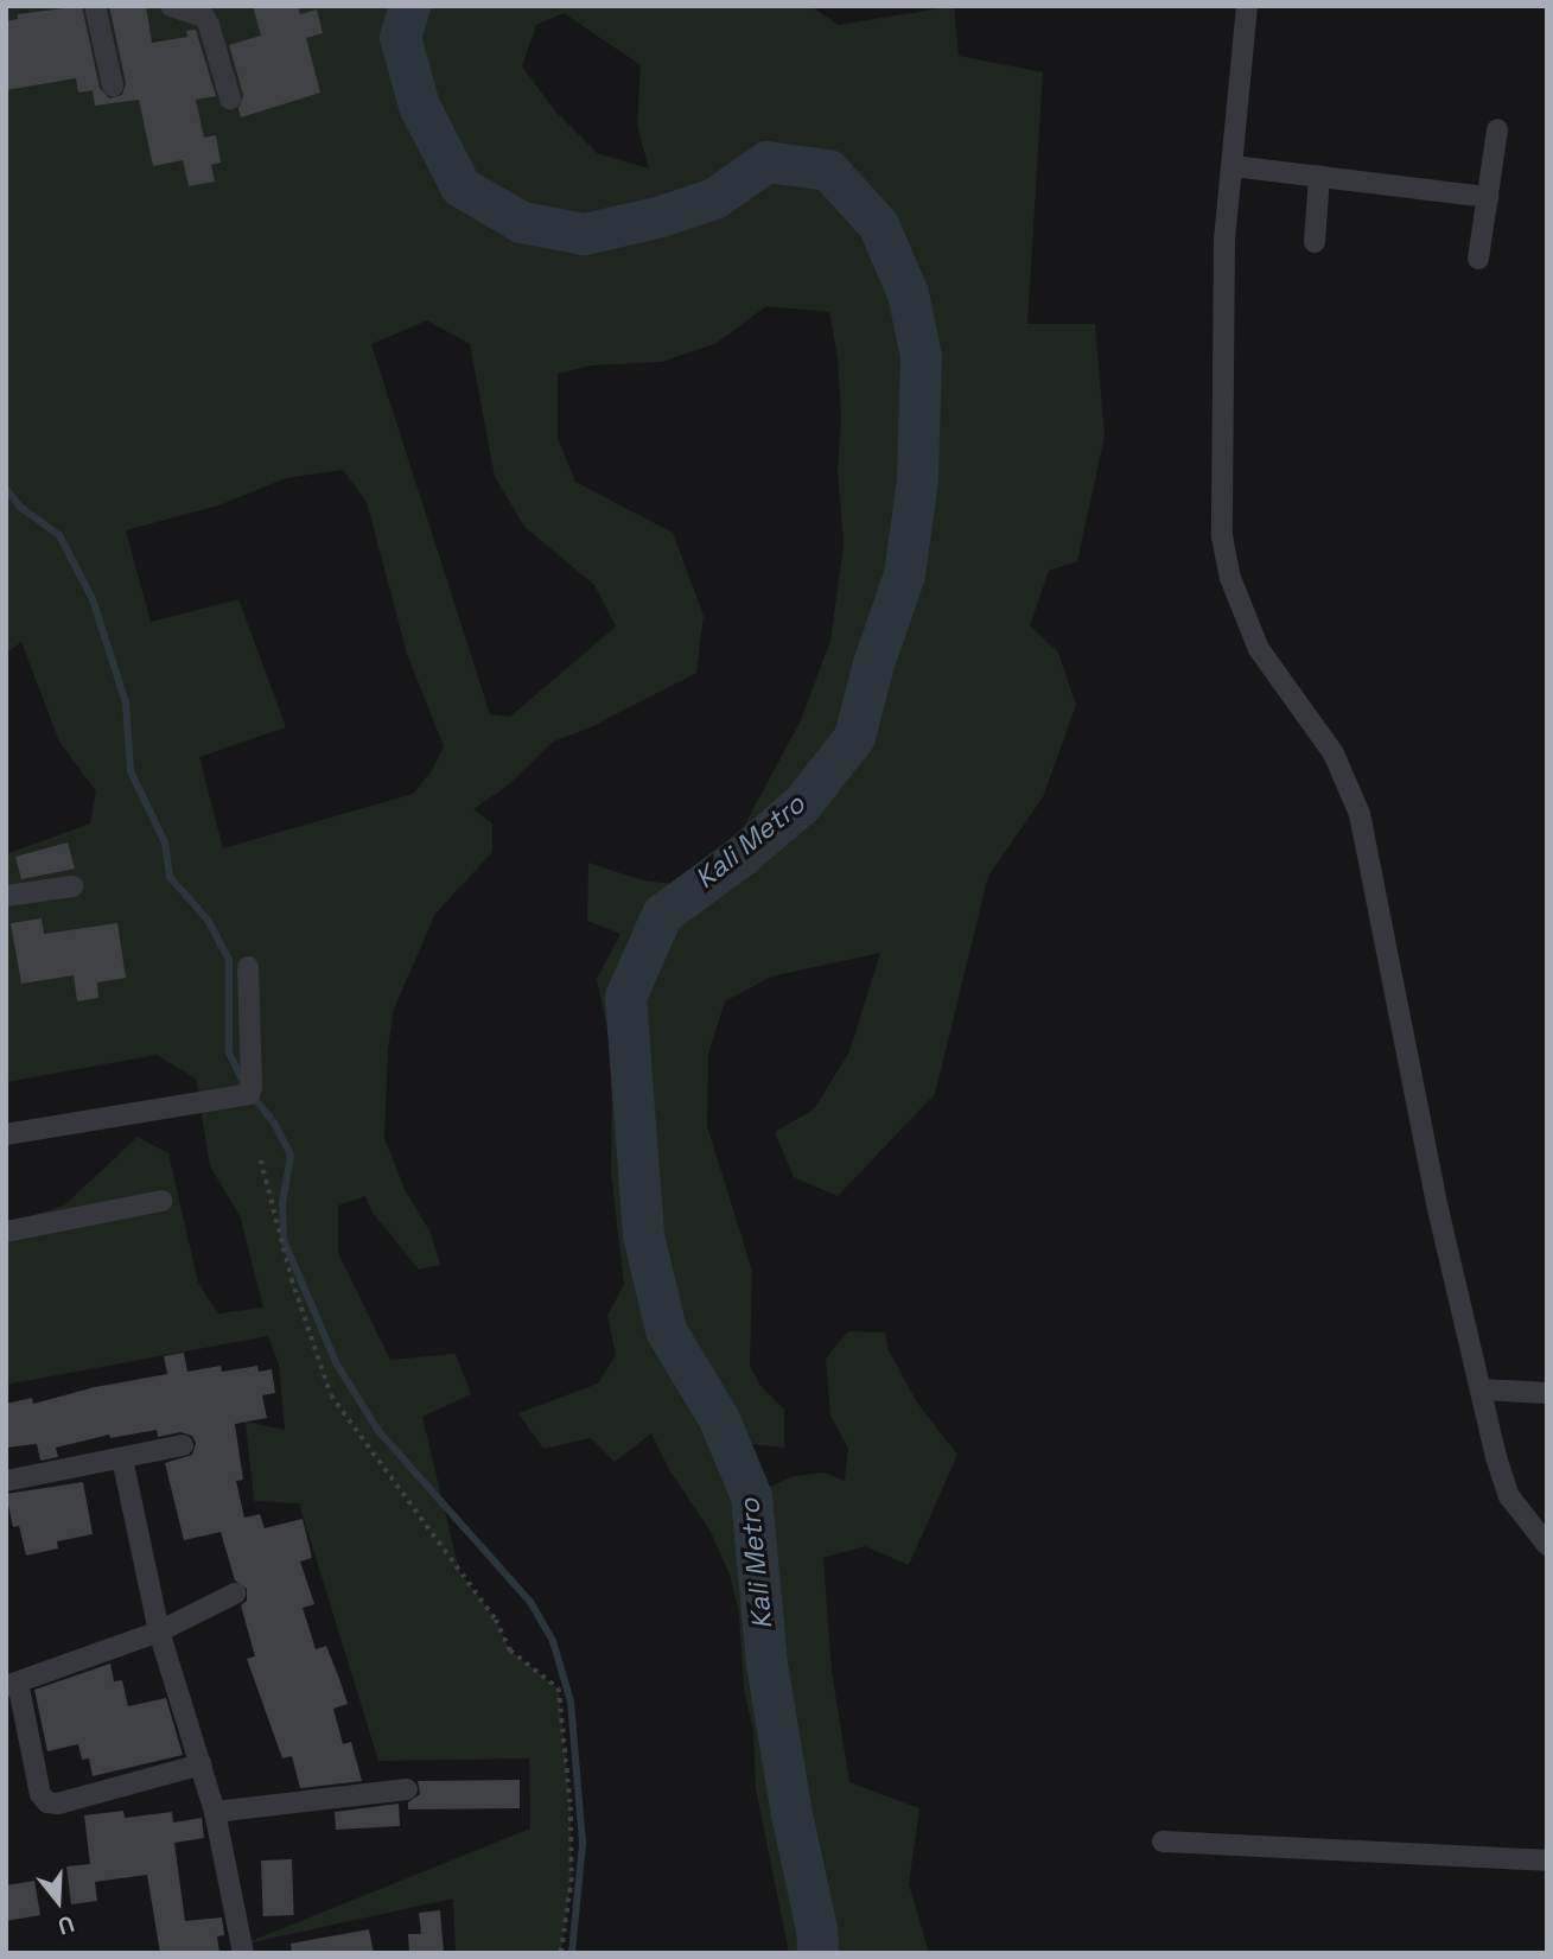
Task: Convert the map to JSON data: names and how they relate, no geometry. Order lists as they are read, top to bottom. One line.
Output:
{"water":["Kali Metro"],"north":"bottom"}
